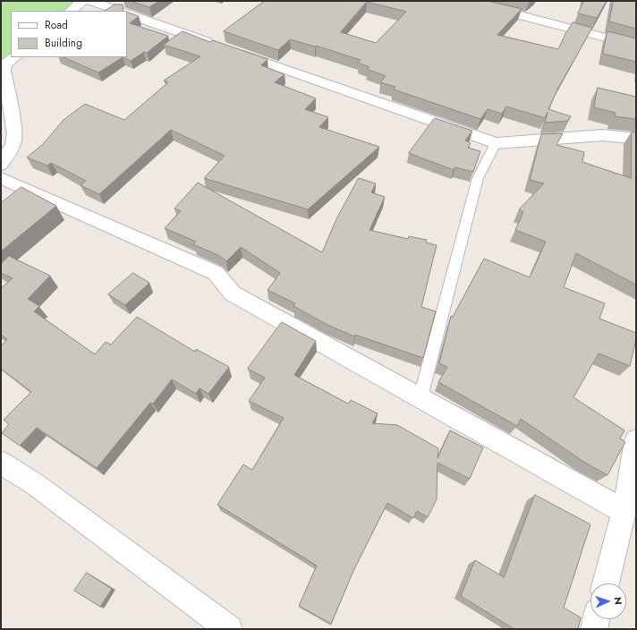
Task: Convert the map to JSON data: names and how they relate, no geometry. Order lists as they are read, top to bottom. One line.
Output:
{"legend":["Road","Building"],"north":"right"}
